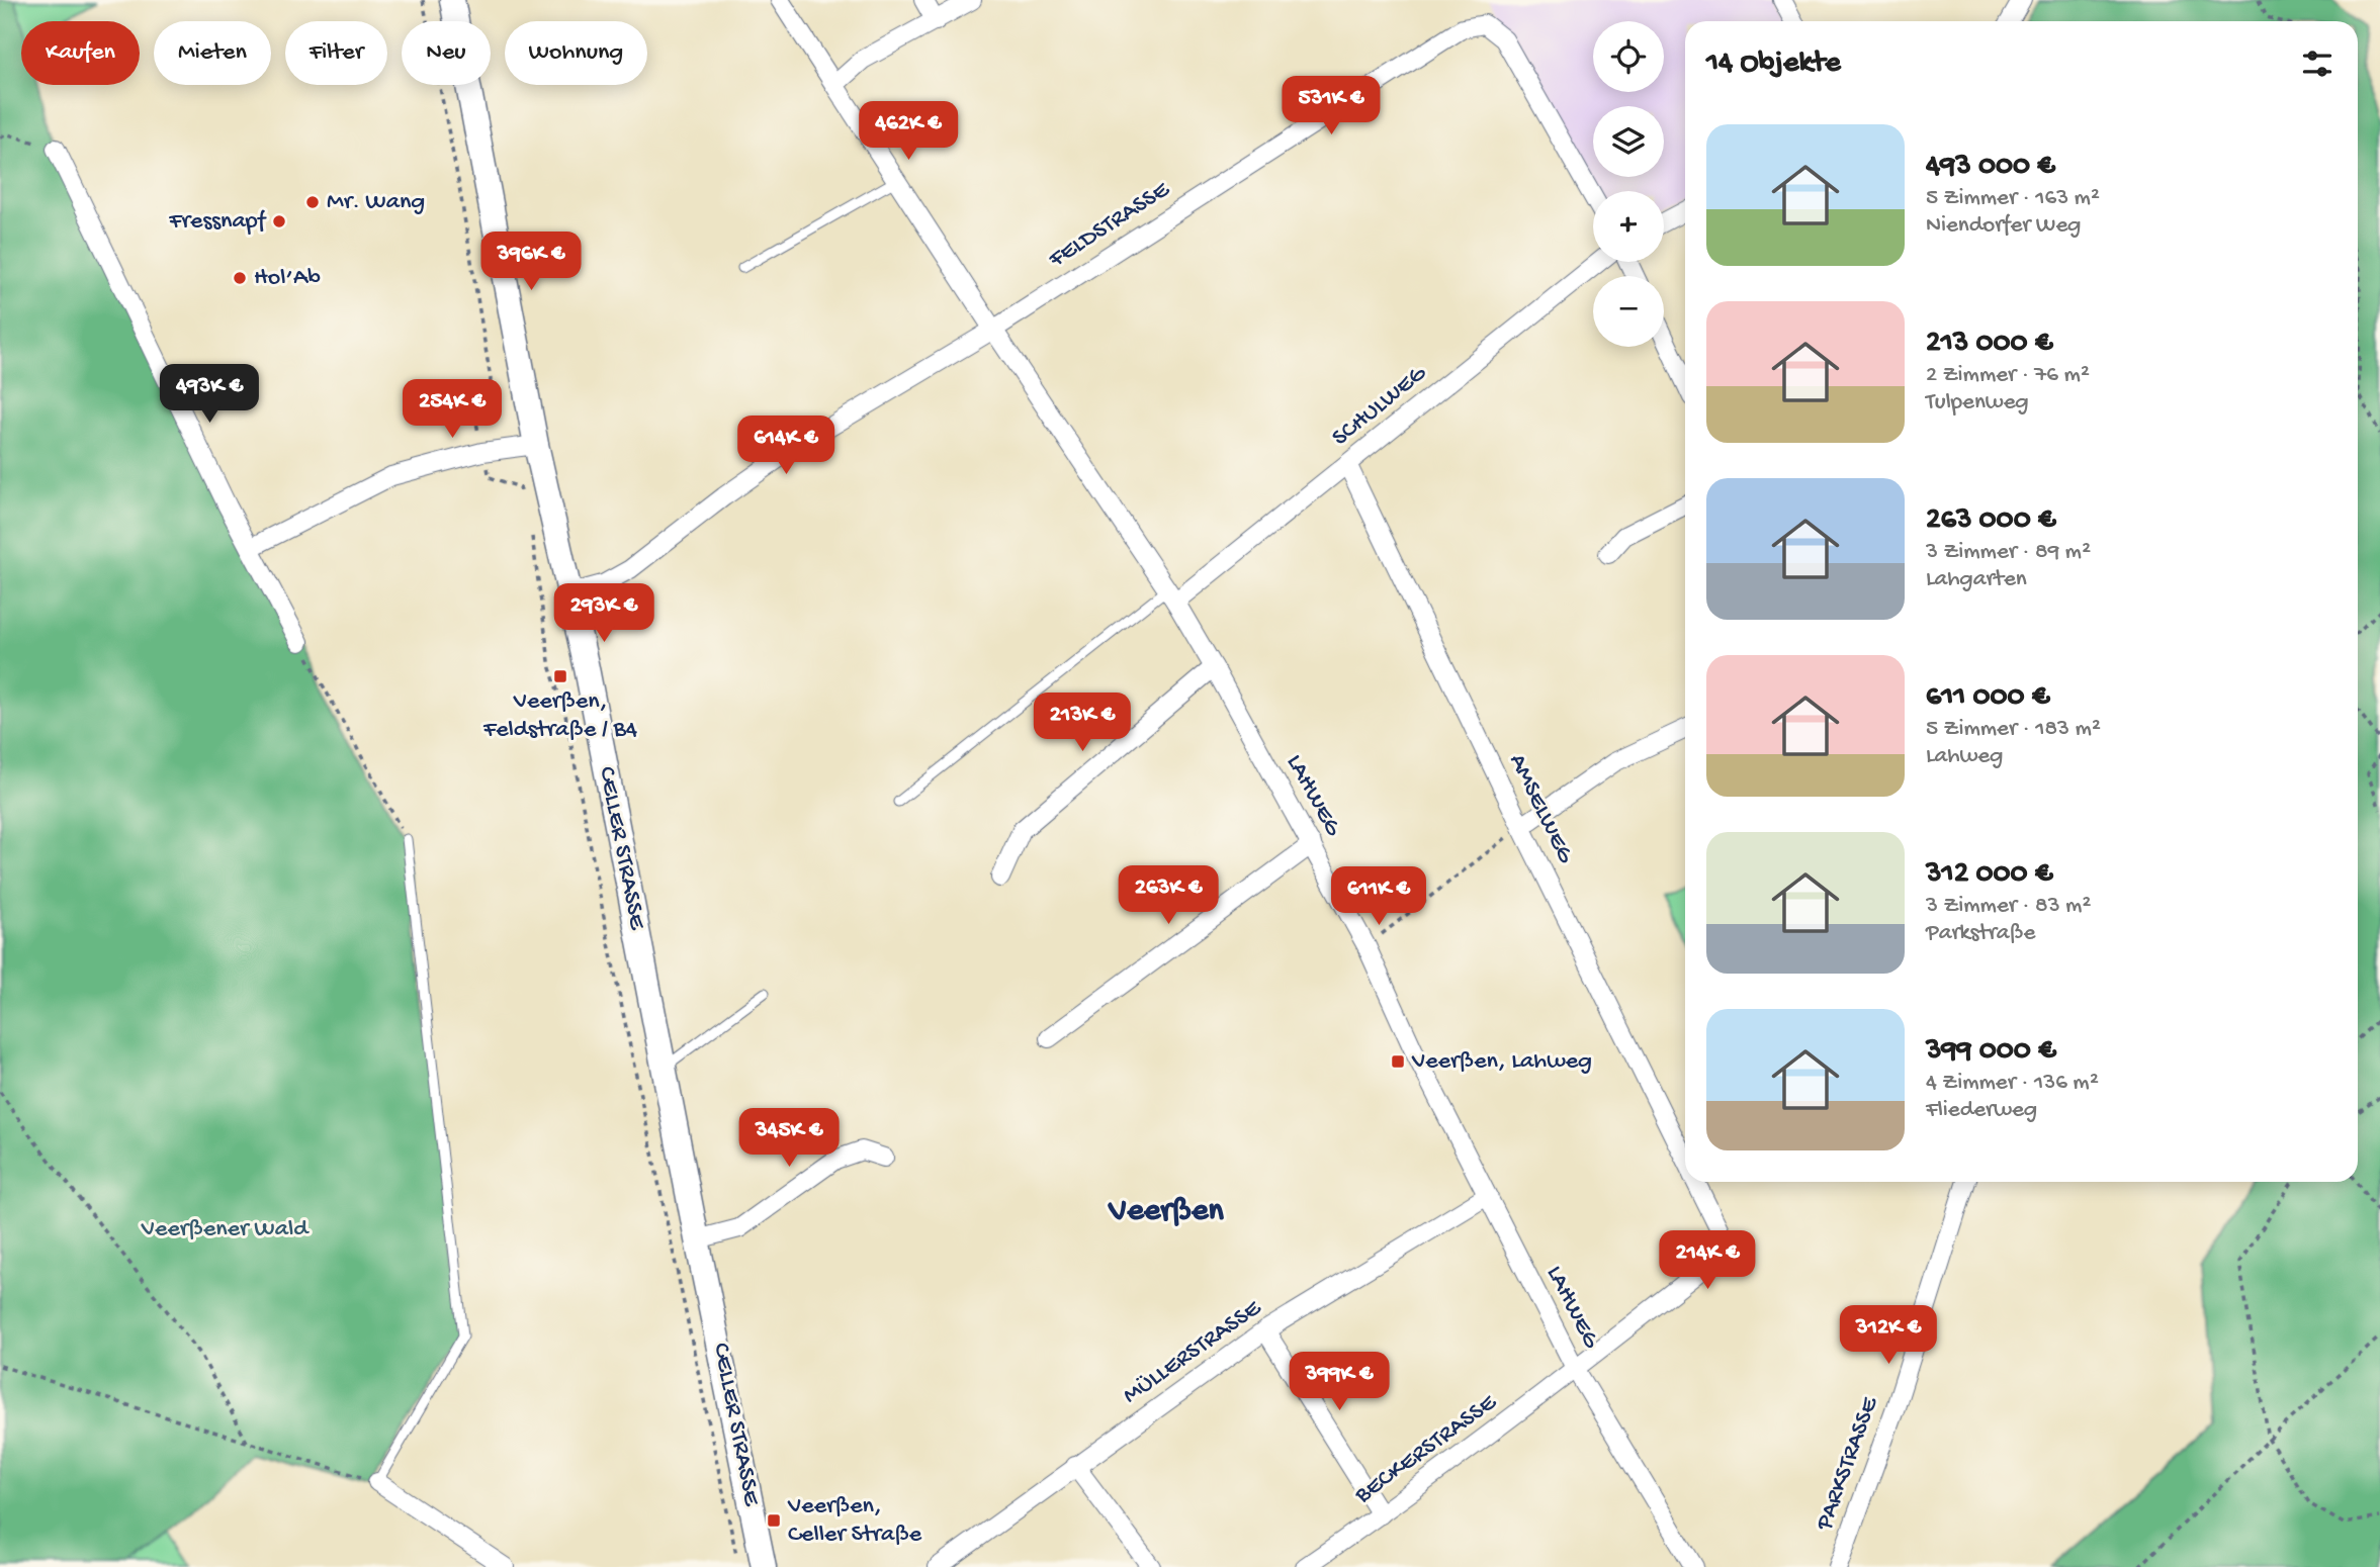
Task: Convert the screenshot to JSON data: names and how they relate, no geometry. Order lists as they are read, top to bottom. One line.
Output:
{"streets":{"street":["FELDSTRASSE","SCHULWEG","LAHWEG","AMSELWEG","CELLER STRASSE","MÜLLERSTRASSE","BECKERSTRASSE","PARKSTRASSE"]},"crossings":[["FELDSTRASSE","LAHWEG"],["FELDSTRASSE","CELLER STRASSE"],["SCHULWEG","LAHWEG"],["SCHULWEG","AMSELWEG"],["LAHWEG","AMSELWEG"],["LAHWEG","MÜLLERSTRASSE"],["LAHWEG","BECKERSTRASSE"],["AMSELWEG","BECKERSTRASSE"]],"districts":["Veerßen"],"parks":["Veerßener Wald"],"places":{"other":["Mr. Wang","Fressnapf","Hol’Ab"],"transit":["Veerßen, Feldstraße / B4","Veerßen, Lahweg","Veerßen, Celler Straße"]},"page":{"map_buttons":["+","−"],"chip":["Kaufen","Mieten","Filter","Neu","Wohnung"],"heading":"14 Objekte","price":["531K €","462K €","396K €","493K €","254K €","614K €","293K €","213K €","263K €","611K €","345K €","214K €","312K €","399K €"],"list":[{"name":"493 000 €","note":"5 Zimmer · 163 m² · Niendorfer Weg"},{"name":"213 000 €","note":"2 Zimmer · 76 m² · Tulpenweg"},{"name":"263 000 €","note":"3 Zimmer · 89 m² · Lahgarten"},{"name":"611 000 €","note":"5 Zimmer · 183 m² · Lahweg"},{"name":"312 000 €","note":"3 Zimmer · 83 m² · Parkstraße"},{"name":"399 000 €","note":"4 Zimmer · 136 m² · Fliederweg"}]}}
